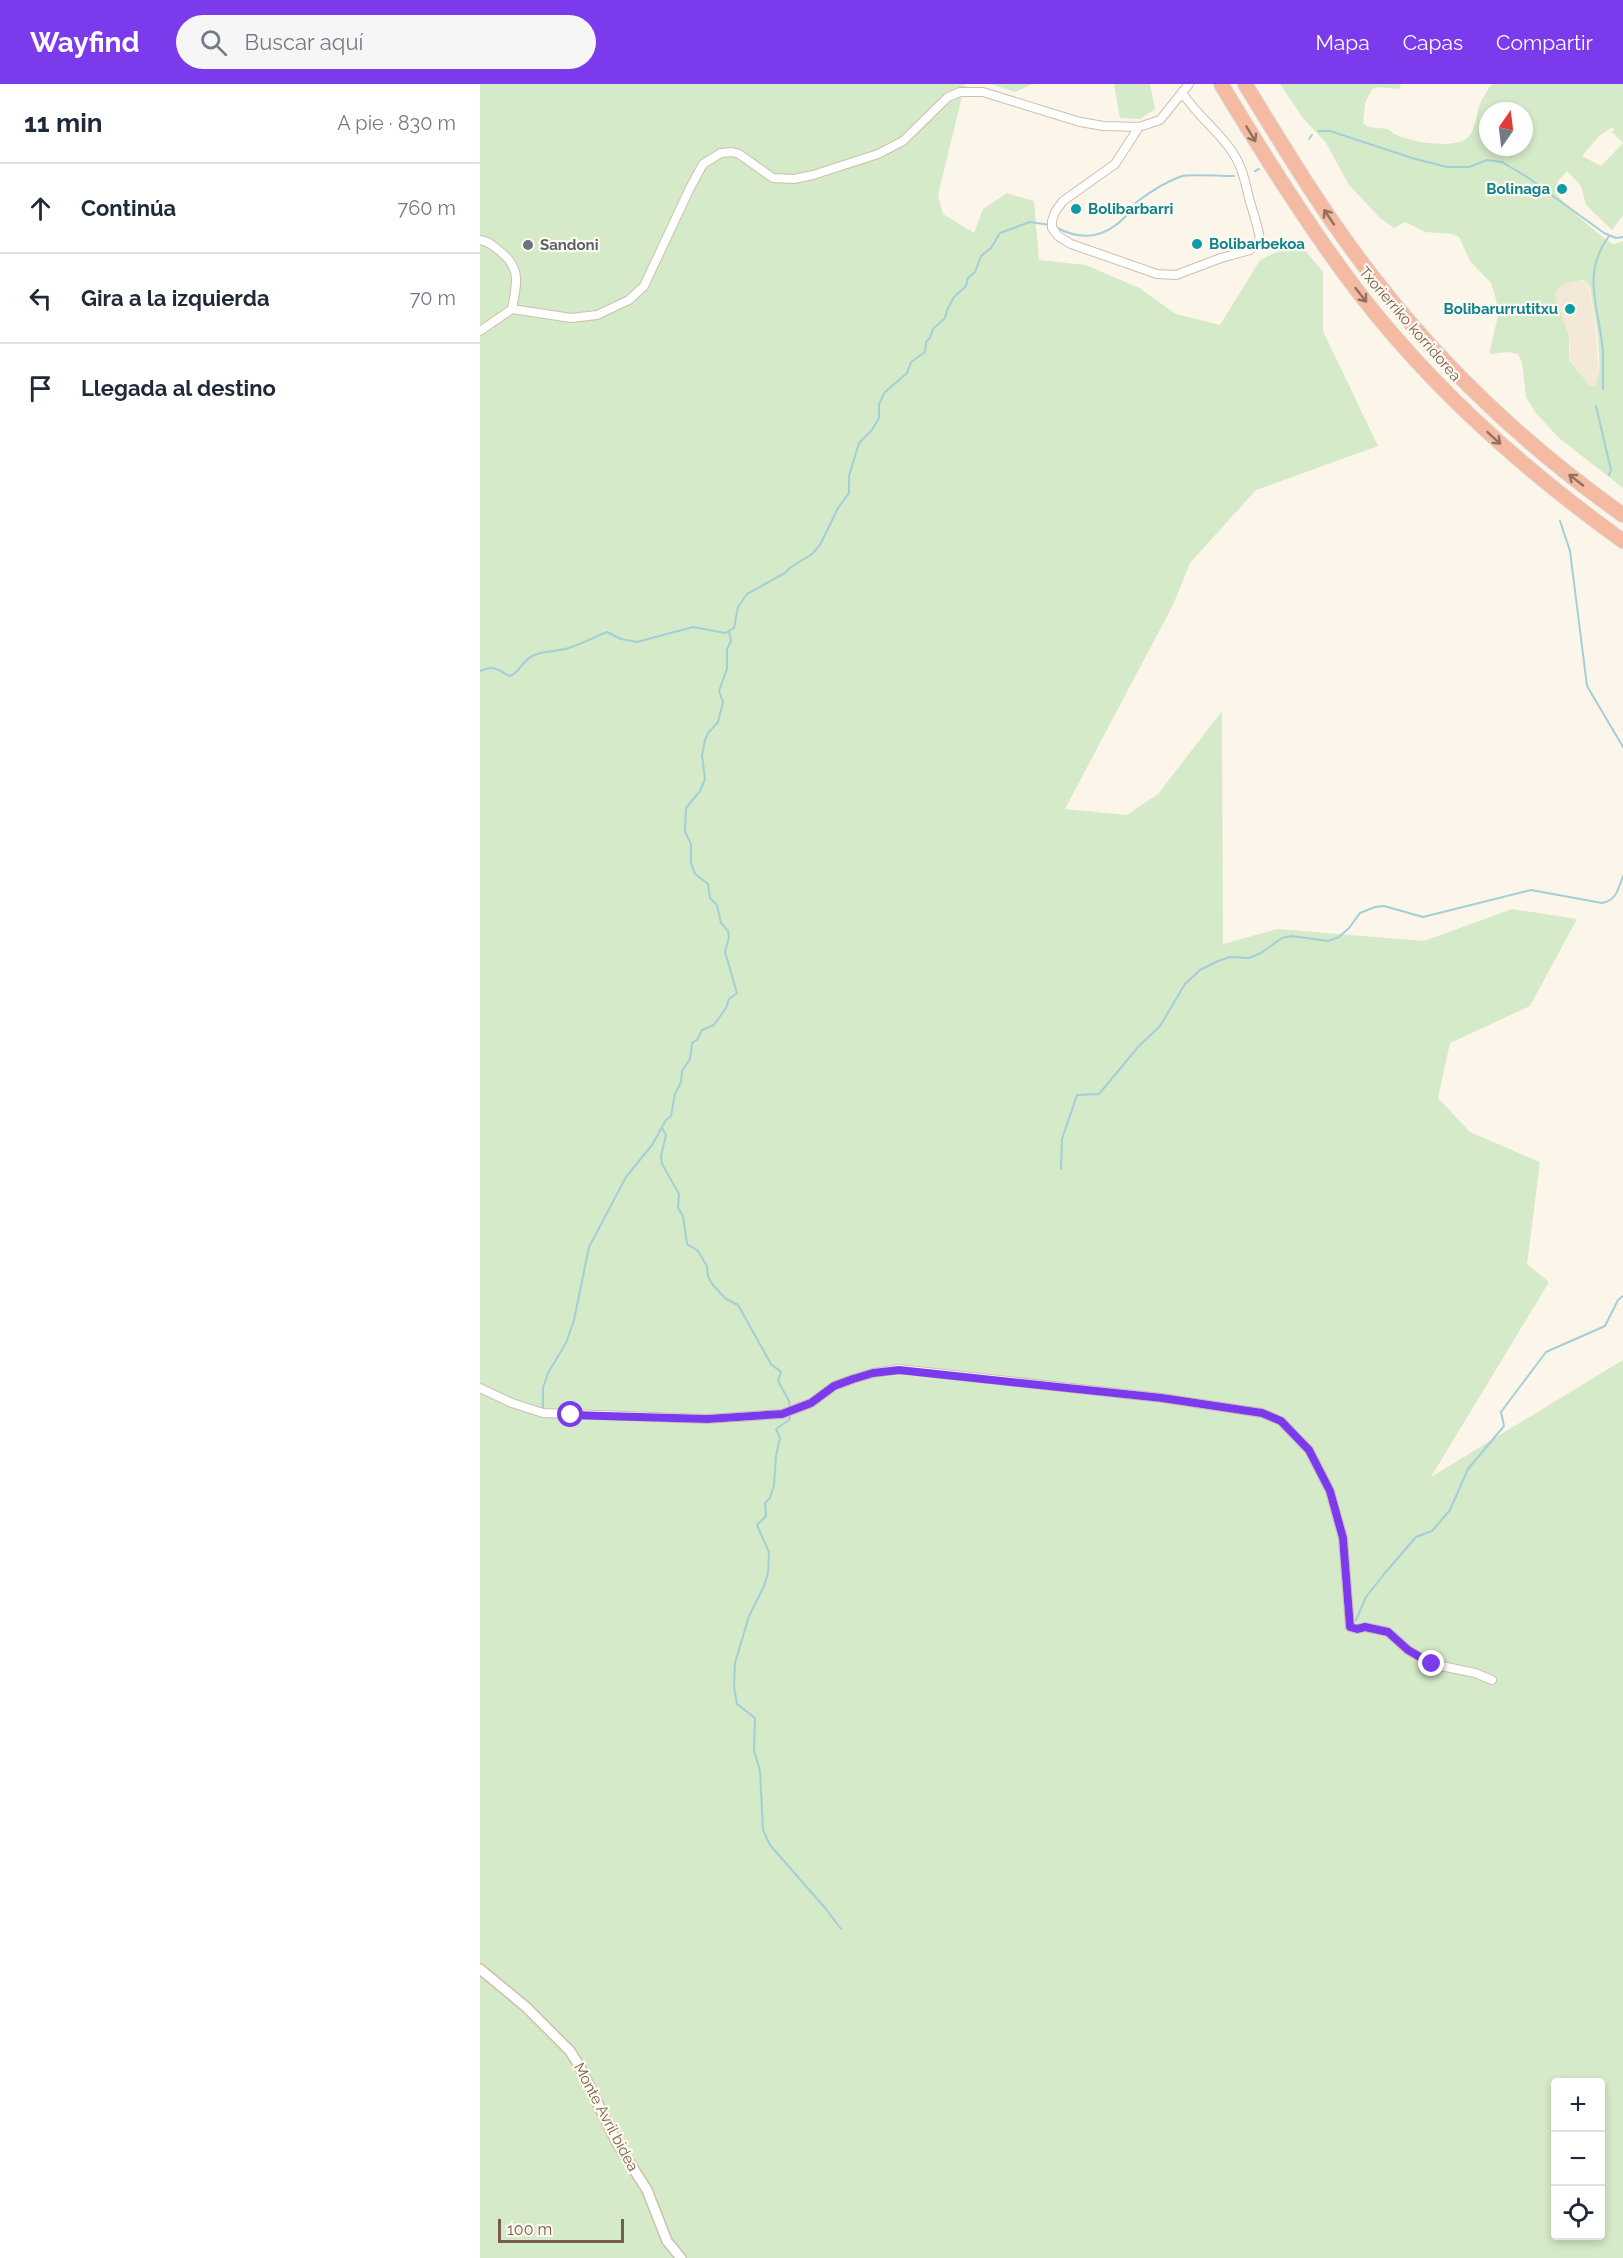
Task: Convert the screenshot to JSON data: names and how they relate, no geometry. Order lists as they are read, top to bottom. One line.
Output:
{"streets":{"highway":["Txorierriko korridorea"],"street":["Monte Avril bidea"]},"places":["Bolinaga","Bolibarbarri","Bolibarbekoa","Sandoni","Bolibarurrutitxu"],"scale_bar":"100 m","north":"top","page":{"header":"Wayfind","search":"Buscar aquí","nav":["Mapa","Capas","Compartir"],"heading":["11 min","A pie · 830 m"],"list":[["Continúa","760 m"],["Gira a la izquierda","70 m"],"Llegada al destino"],"map_buttons":["+","−"],"scale":"100 m"}}
